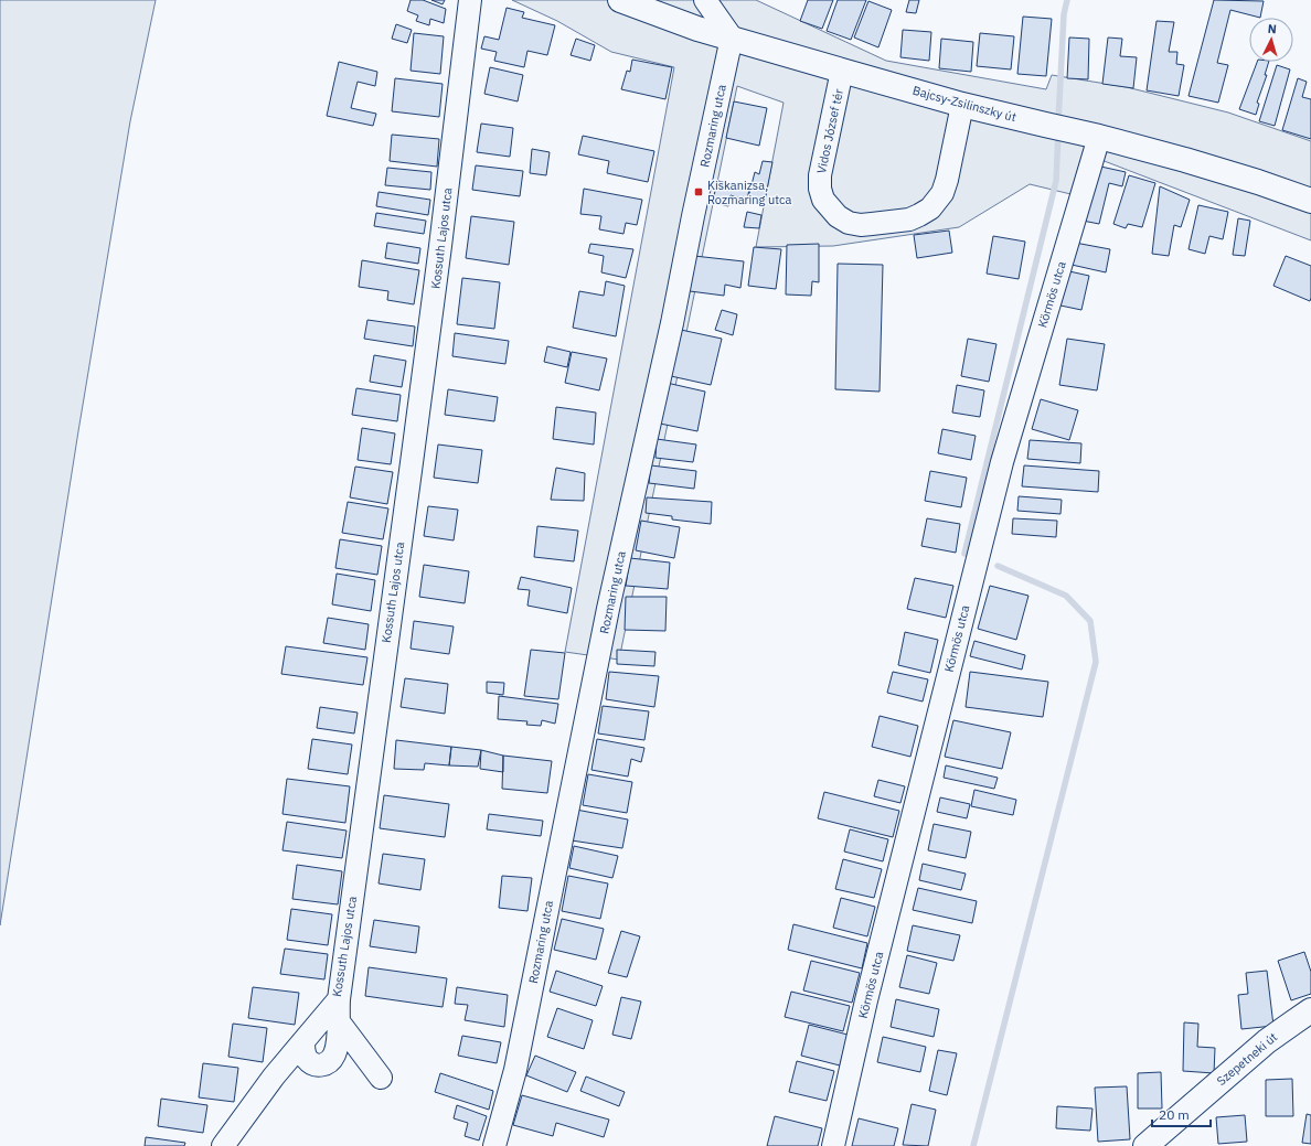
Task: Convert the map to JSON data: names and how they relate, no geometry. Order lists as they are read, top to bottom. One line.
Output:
{"streets":{"main road":["Bajcsy-Zsilinszky út","Szepetneki út"],"street":["Rozmaring utca","Vidos József tér","Kossuth Lajos utca","Körmös utca"]},"crossings":[["Bajcsy-Zsilinszky út","Rozmaring utca"],["Bajcsy-Zsilinszky út","Vidos József tér"],["Bajcsy-Zsilinszky út","Körmös utca"]],"places":{"transit":["Kiskanizsa, Rozmaring utca"]},"scale_bar":"20 m","north":"top"}
